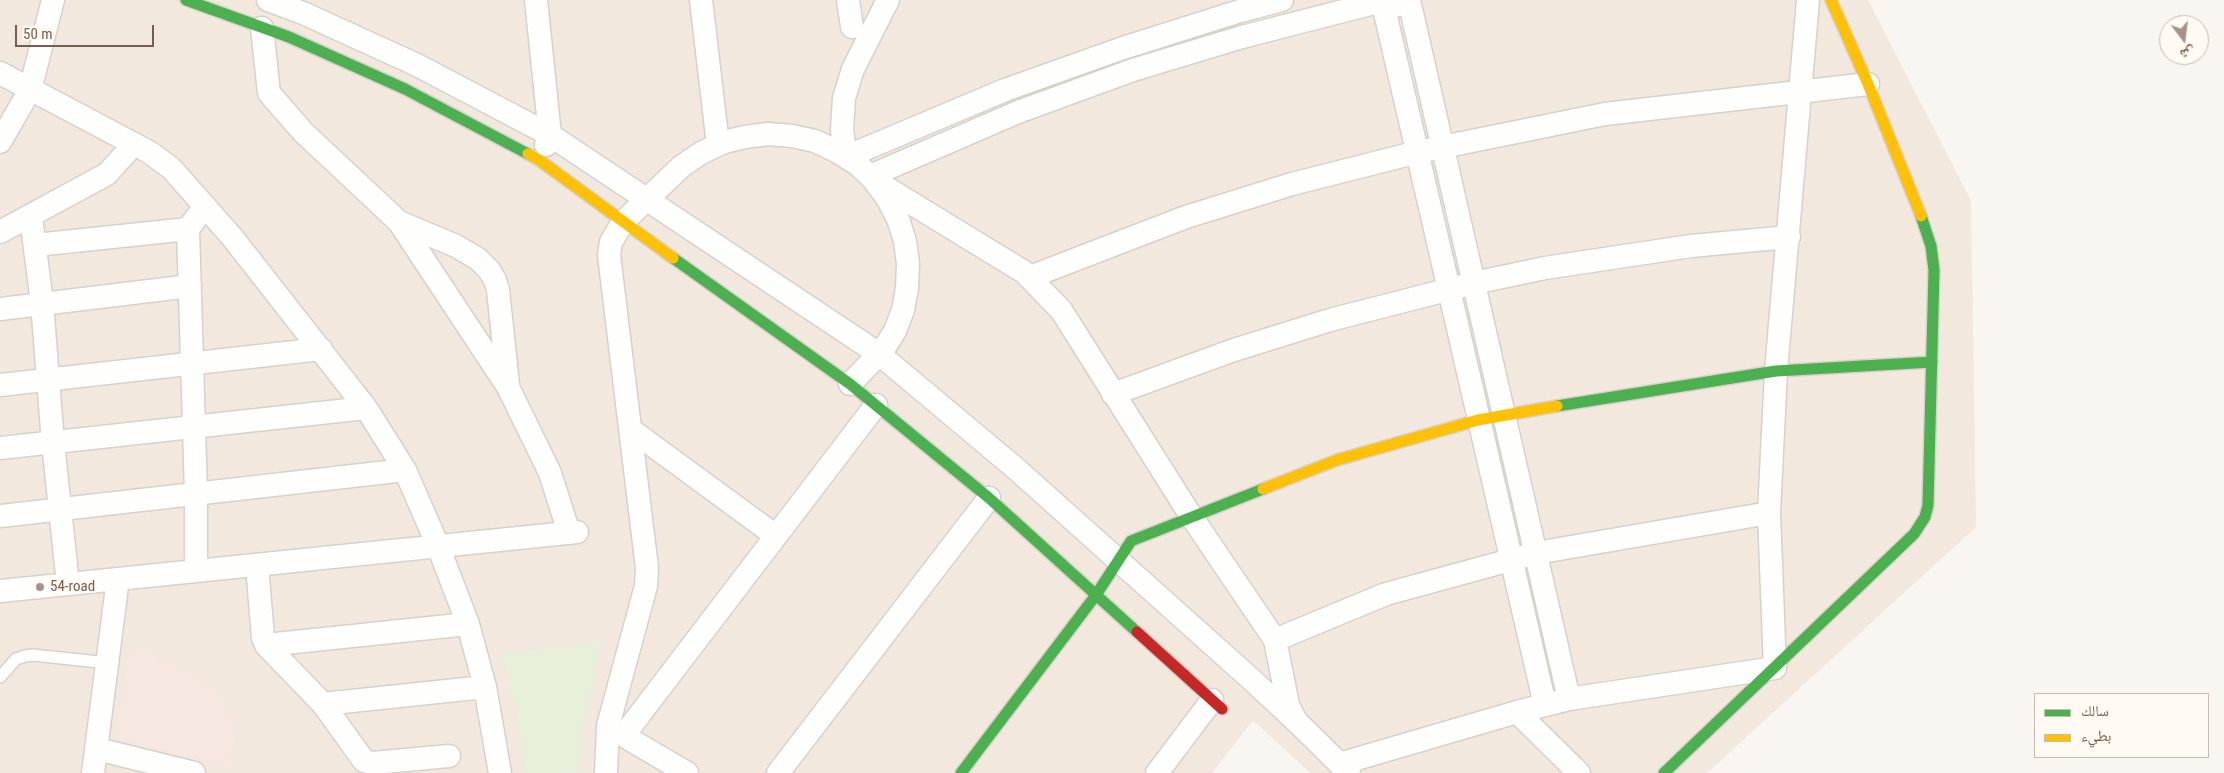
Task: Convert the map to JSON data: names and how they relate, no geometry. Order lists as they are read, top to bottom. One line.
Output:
{"places":["54-road"],"legend":["سالك","بطيء"],"scale_bar":"50 m","north":"bottom"}
